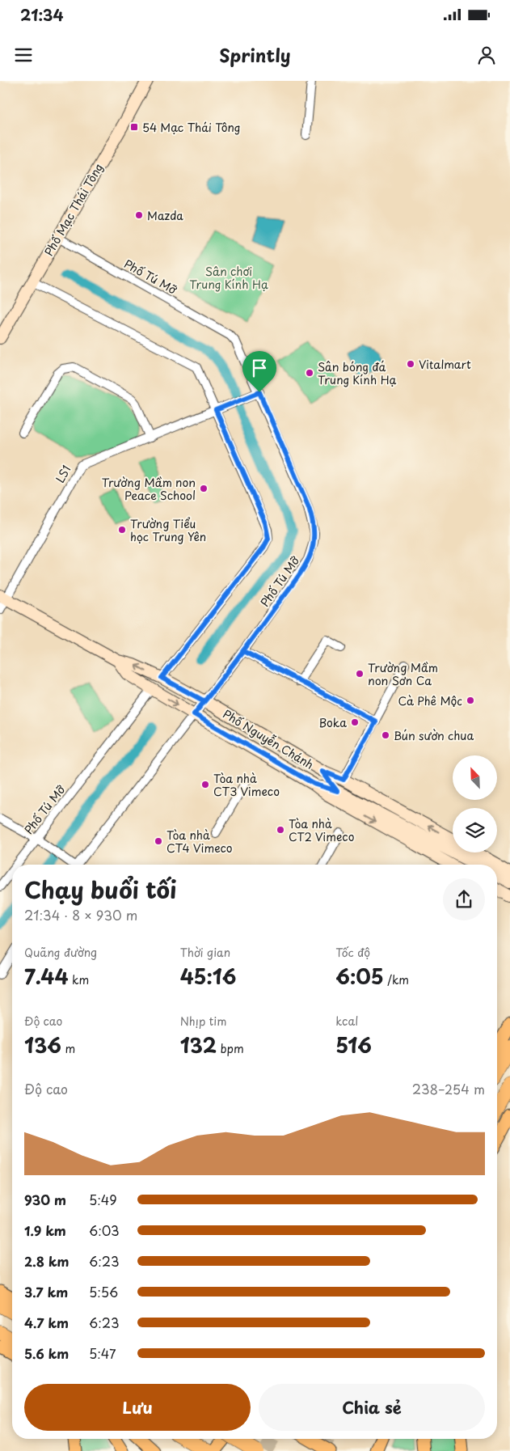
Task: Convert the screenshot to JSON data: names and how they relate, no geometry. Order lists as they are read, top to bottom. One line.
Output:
{"streets":{"street":["Phố Mạc Thái Tông","Phố Tú Mỡ","LS1","Phố Nguyễn Chánh"]},"crossings":[["Phố Mạc Thái Tông","Phố Tú Mỡ"],["Phố Tú Mỡ","LS1"],["Phố Tú Mỡ","Phố Nguyễn Chánh"],["LS1","Phố Nguyễn Chánh"]],"parks":["Sân chơi Trung Kính Hạ"],"places":{"transit":["54 Mạc Thái Tông"],"other":["Mazda","Vitalmart","Sân bóng đá Trung Kính Hạ","Trường Mầm non Peace School","Trường Tiểu học Trung Yên","Trường Mầm non Sơn Ca","Cà Phê Mộc","Boka","Bún sườn chua","Tòa nhà CT3 Vimeco","Tòa nhà CT2 Vimeco","Tòa nhà CT4 Vimeco"]},"north":"top left","page":{"status":"21:34","header":"Sprintly","heading":["Chạy buổi tối","21:34 · 8 × 930 m"],"stats":[["Quãng đường","7.44 km"],["Thời gian","45:16"],["Tốc độ","6:05 /km"],["Độ cao","136 m"],["Nhịp tim","132 bpm"],["kcal","516"]],"chart":["Độ cao","238–254 m"],"list":[{"name":"930 m","note":"5:49"},{"name":"1.9 km","note":"6:03"},{"name":"2.8 km","note":"6:23"},{"name":"3.7 km","note":"5:56"},{"name":"4.7 km","note":"6:23"},{"name":"5.6 km","note":"5:47"}],"buttons":["Lưu","Chia sẻ"]}}
